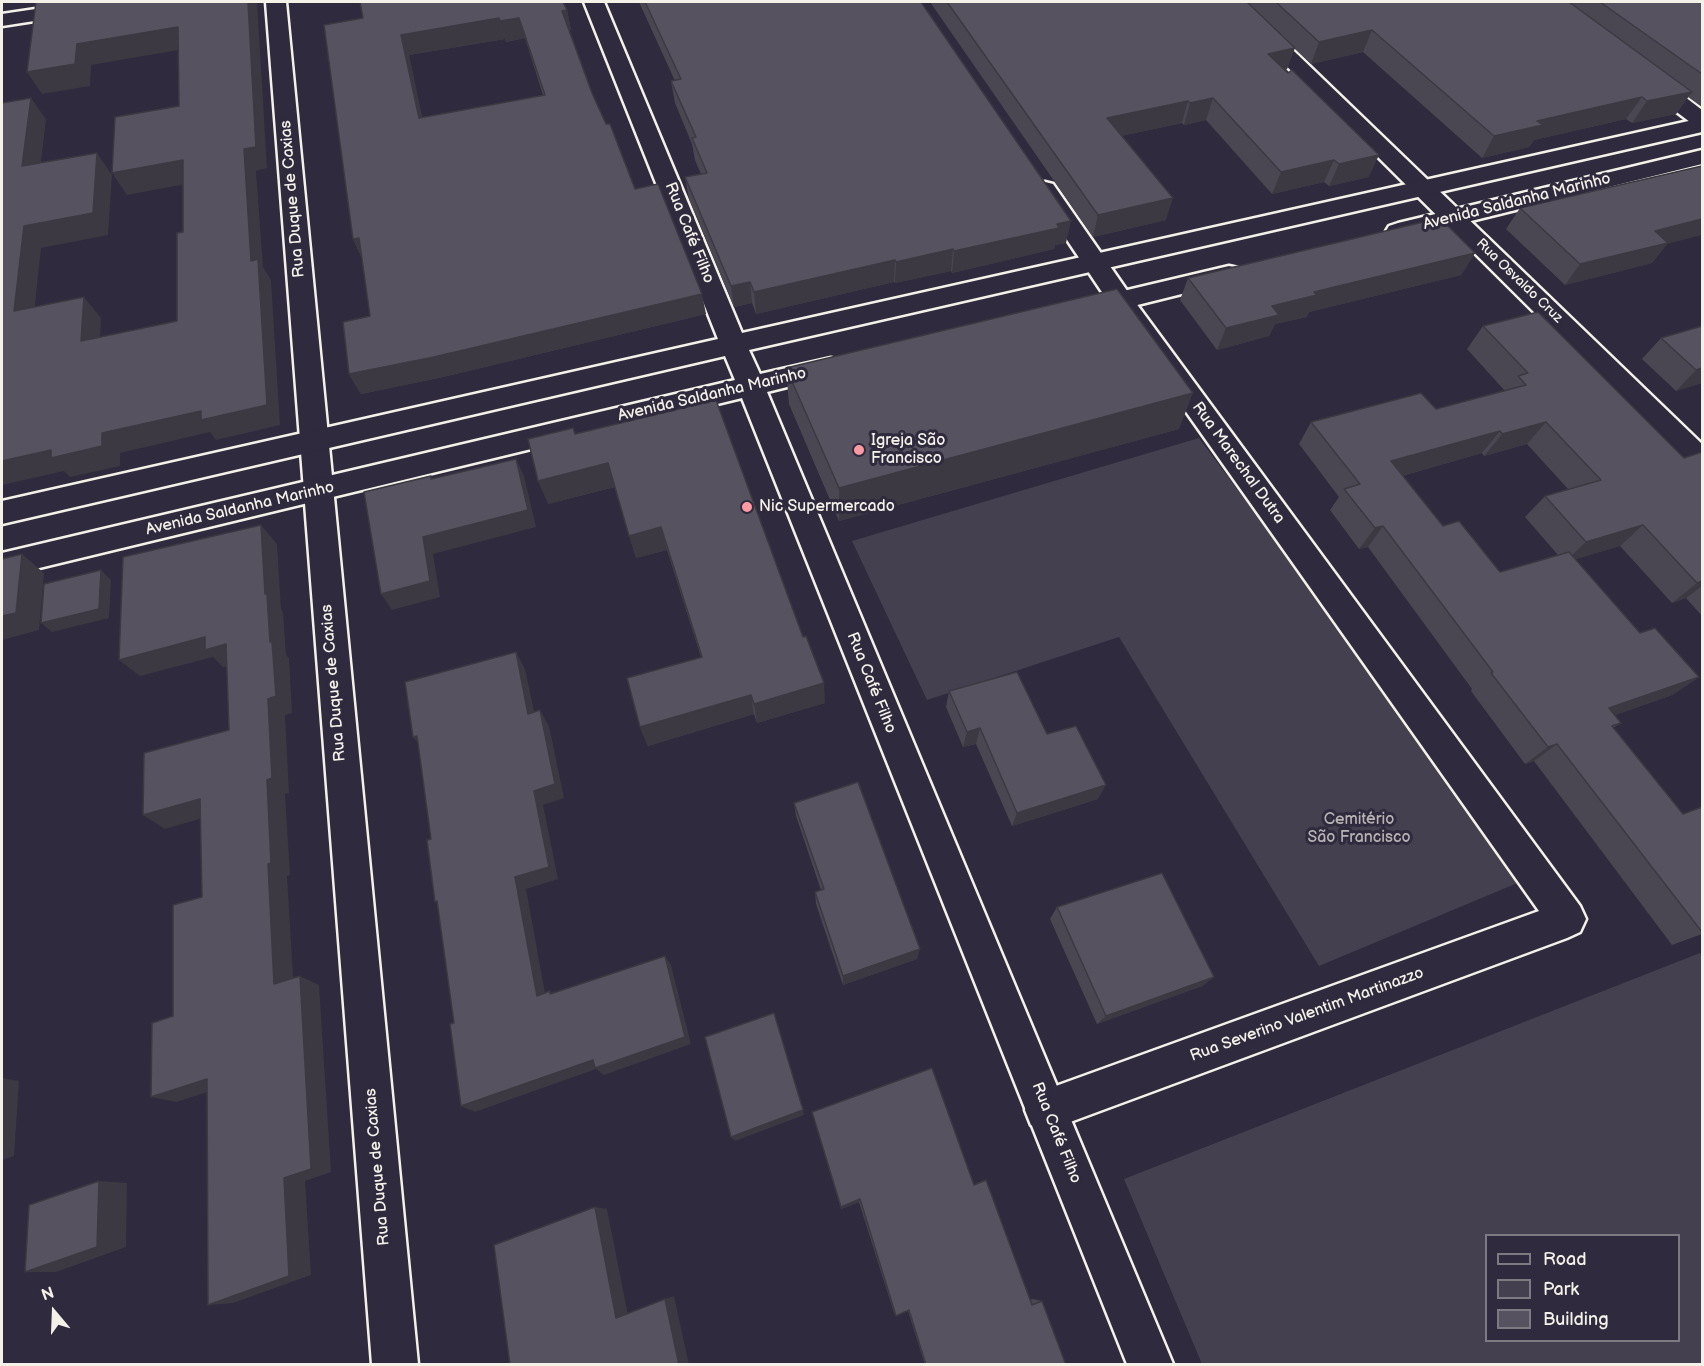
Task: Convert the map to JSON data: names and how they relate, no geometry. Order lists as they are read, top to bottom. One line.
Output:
{"streets":{"street":["Rua Duque de Caxias","Avenida Saldanha Marinho","Rua Café Filho","Rua Osvaldo Cruz","Rua Marechal Dutra","Rua Severino Valentim Martinazzo"]},"crossings":[["Rua Duque de Caxias","Avenida Saldanha Marinho"],["Avenida Saldanha Marinho","Rua Café Filho"],["Avenida Saldanha Marinho","Rua Osvaldo Cruz"],["Avenida Saldanha Marinho","Rua Marechal Dutra"],["Rua Café Filho","Rua Severino Valentim Martinazzo"],["Rua Marechal Dutra","Rua Severino Valentim Martinazzo"]],"parks":["Cemitério São Francisco"],"places":["Igreja São Francisco","Nic Supermercado"],"legend":["Road","Park","Building"],"north":"top"}
